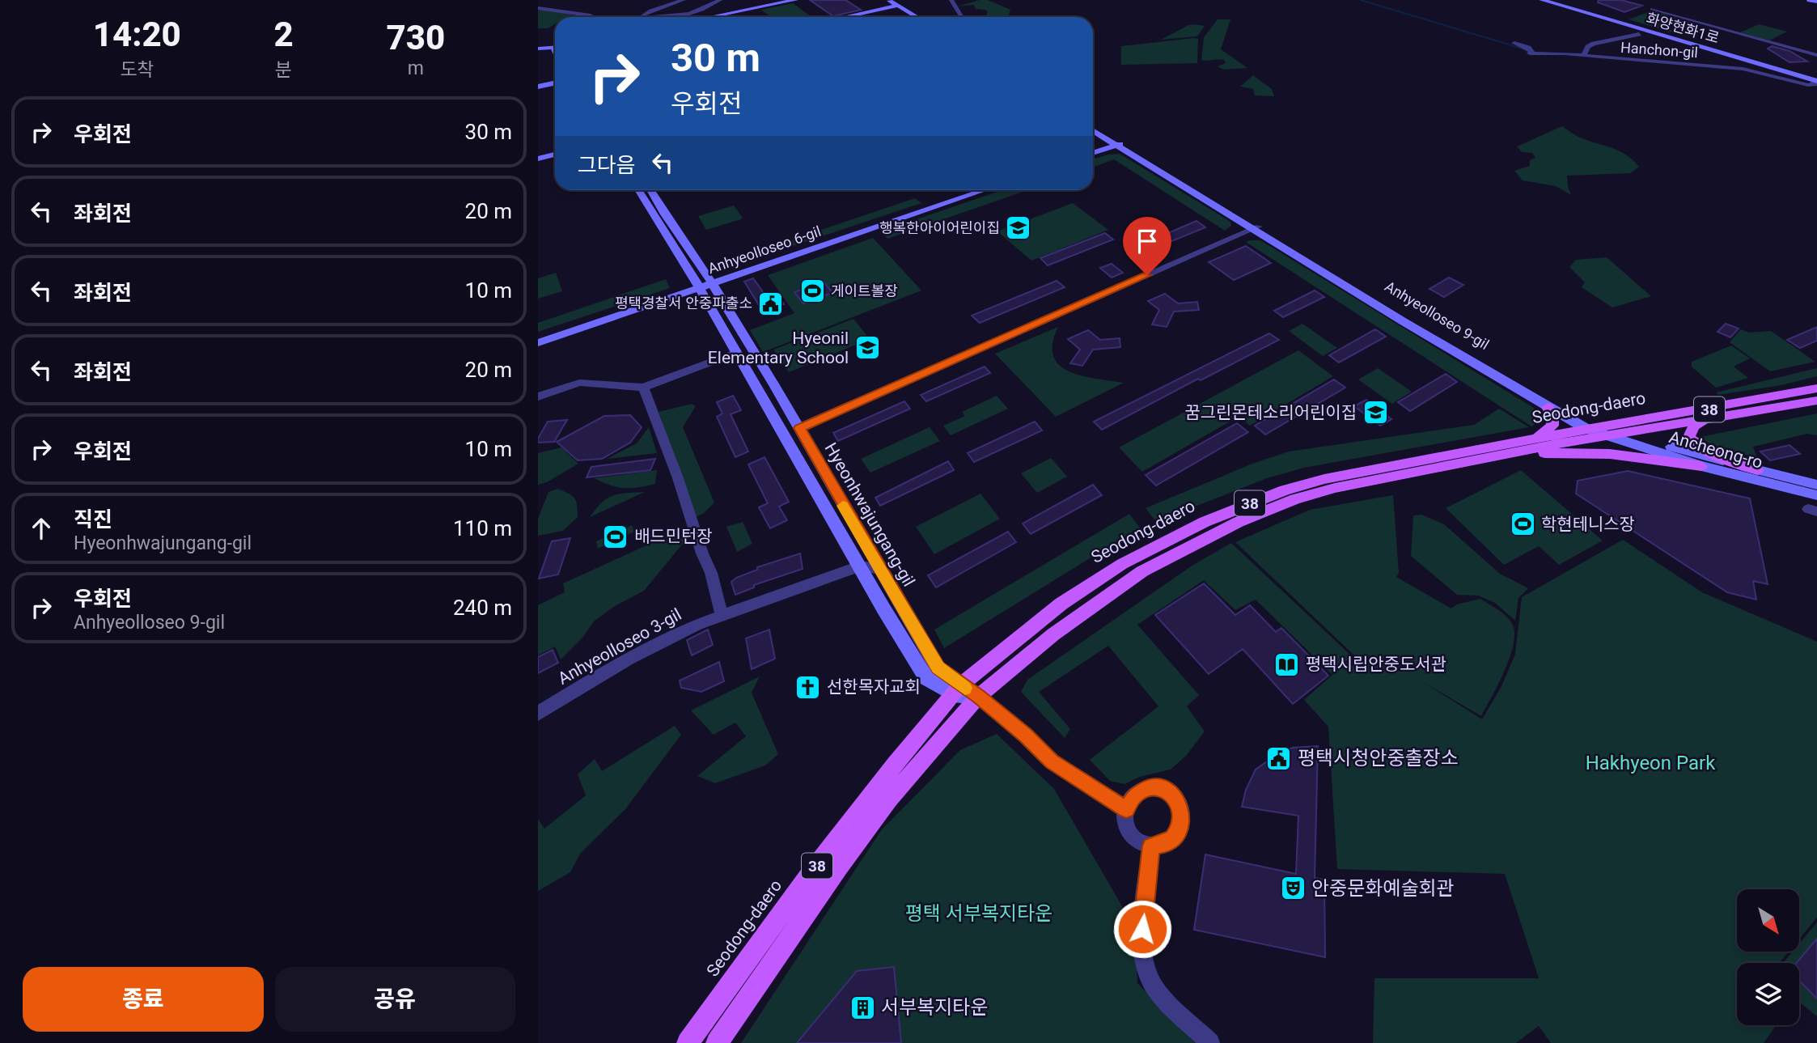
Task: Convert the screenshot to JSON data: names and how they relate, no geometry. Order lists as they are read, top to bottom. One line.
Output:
{"streets":{"main road":["Seodong-daero","38"],"street":["화양현화1로","Hanchon-gil","Anhyeolloseo 6-gil","Anhyeolloseo 9-gil","Ancheong-ro","Hyeonhwajungang-gil","Anhyeolloseo 3-gil"]},"crossings":[["화양현화1로","Hanchon-gil"],["Anhyeolloseo 6-gil","Hyeonhwajungang-gil"],["Anhyeolloseo 9-gil","Seodong-daero"],["Anhyeolloseo 9-gil","Ancheong-ro"],["Seodong-daero","Ancheong-ro"],["Seodong-daero","Hyeonhwajungang-gil"],["Hyeonhwajungang-gil","Anhyeolloseo 3-gil"]],"parks":["Hakhyeon Park","평택 서부복지타운"],"places":{"school or university":["행복한아이어린이집","Hyeonil Elementary School","꿈그린몬테소리어린이집"],"sports":["게이트볼장","학현테니스장","배드민턴장"],"public building":["평택경찰서 안중파출소","평택시청안중출장소"],"library":["평택시립안중도서관"],"church":["선한목자교회"],"theatre":["안중문화예술회관"],"building":["서부복지타운"]},"north":"bottom right","page":{"eta":["14:20","도착","2","분","730","m"],"turn":["30 m","우회전"],"list":[{"name":"우회전","value":"30 m"},{"name":"좌회전","value":"20 m"},{"name":"좌회전","value":"10 m"},{"name":"좌회전","value":"20 m"},{"name":"우회전","value":"10 m"},{"name":"직진","note":"Hyeonhwajungang-gil","value":"110 m"},{"name":"우회전","note":"Anhyeolloseo 9-gil","value":"240 m"}],"then":"그다음","buttons":["종료","공유"]}}
